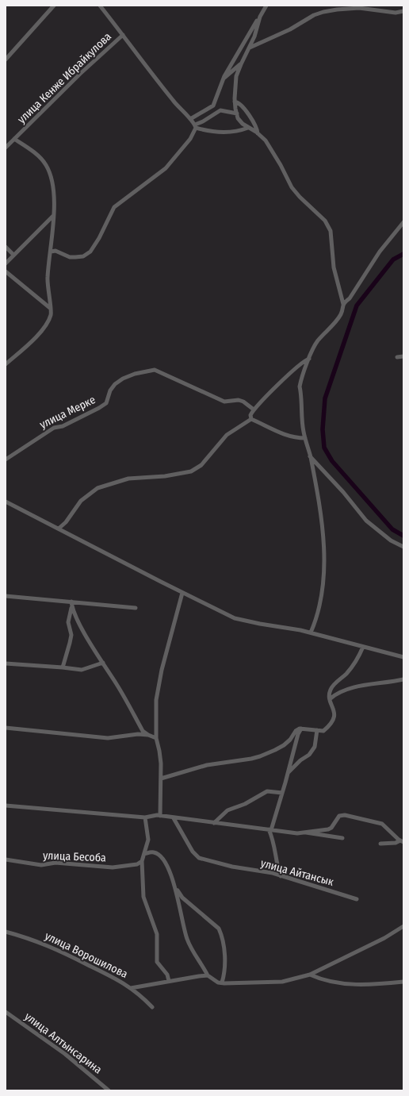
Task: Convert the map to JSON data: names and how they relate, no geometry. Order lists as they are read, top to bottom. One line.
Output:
{"streets":{"street":["улица Кенже Ибрайкулова","улица Мерке","улица Бесоба","улица Айтансык","улица Ворошилова","улица Алтынсарина"]}}
